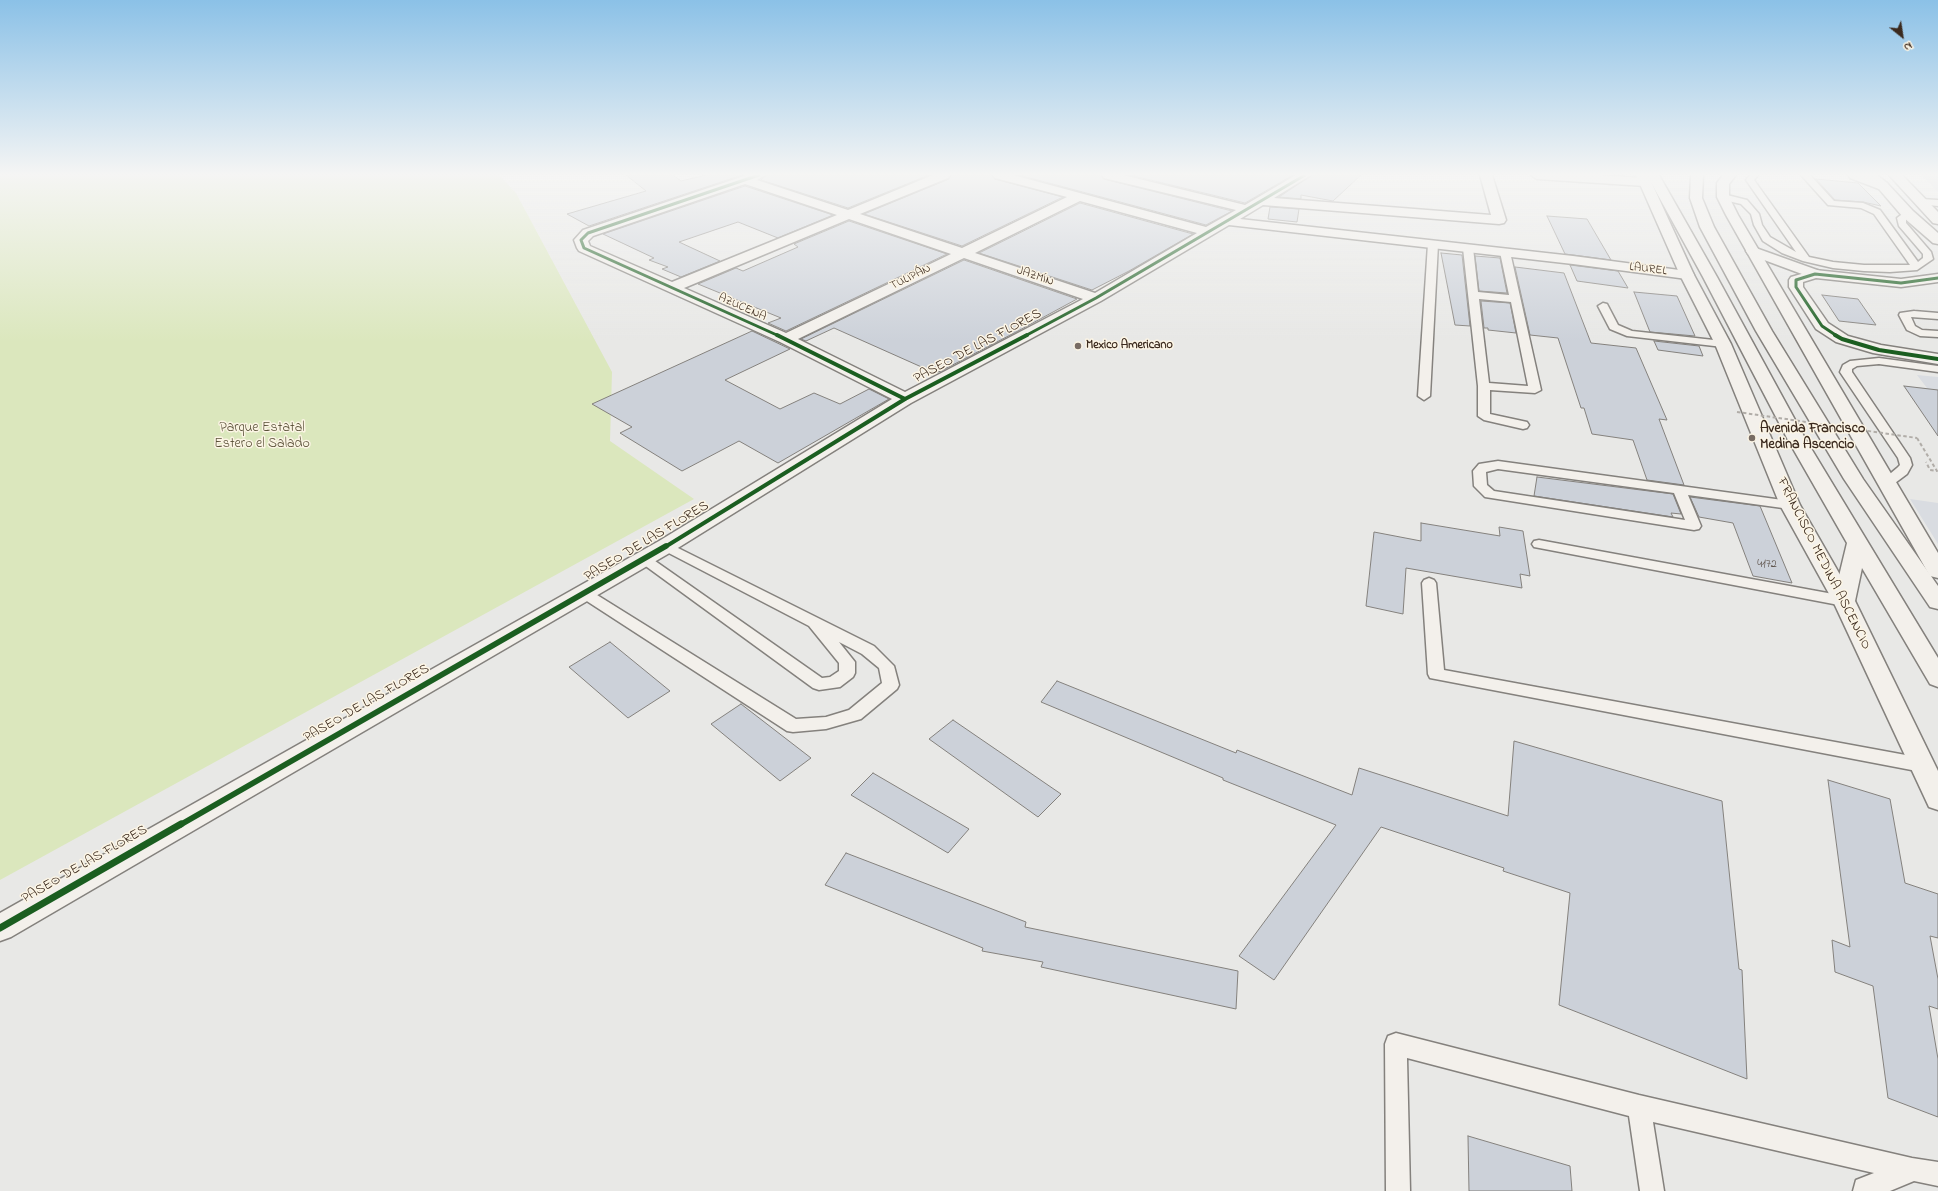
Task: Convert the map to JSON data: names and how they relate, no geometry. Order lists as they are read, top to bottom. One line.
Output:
{"streets":{"main road":["LAUREL","JAZMÍN","TULIPÁN","AZUCENA","PASEO DE LAS FLORES","FRANCISCO MEDINA ASCENCIO"]},"crossings":[["LAUREL","FRANCISCO MEDINA ASCENCIO"],["JAZMÍN","TULIPÁN"],["JAZMÍN","PASEO DE LAS FLORES"],["TULIPÁN","AZUCENA"],["AZUCENA","PASEO DE LAS FLORES"]],"parks":["Parque Estatal Estero el Salado"],"places":["Mexico Americano","Avenida Francisco Medina Ascencio"],"house_numbers":["4172"],"north":"bottom right"}
